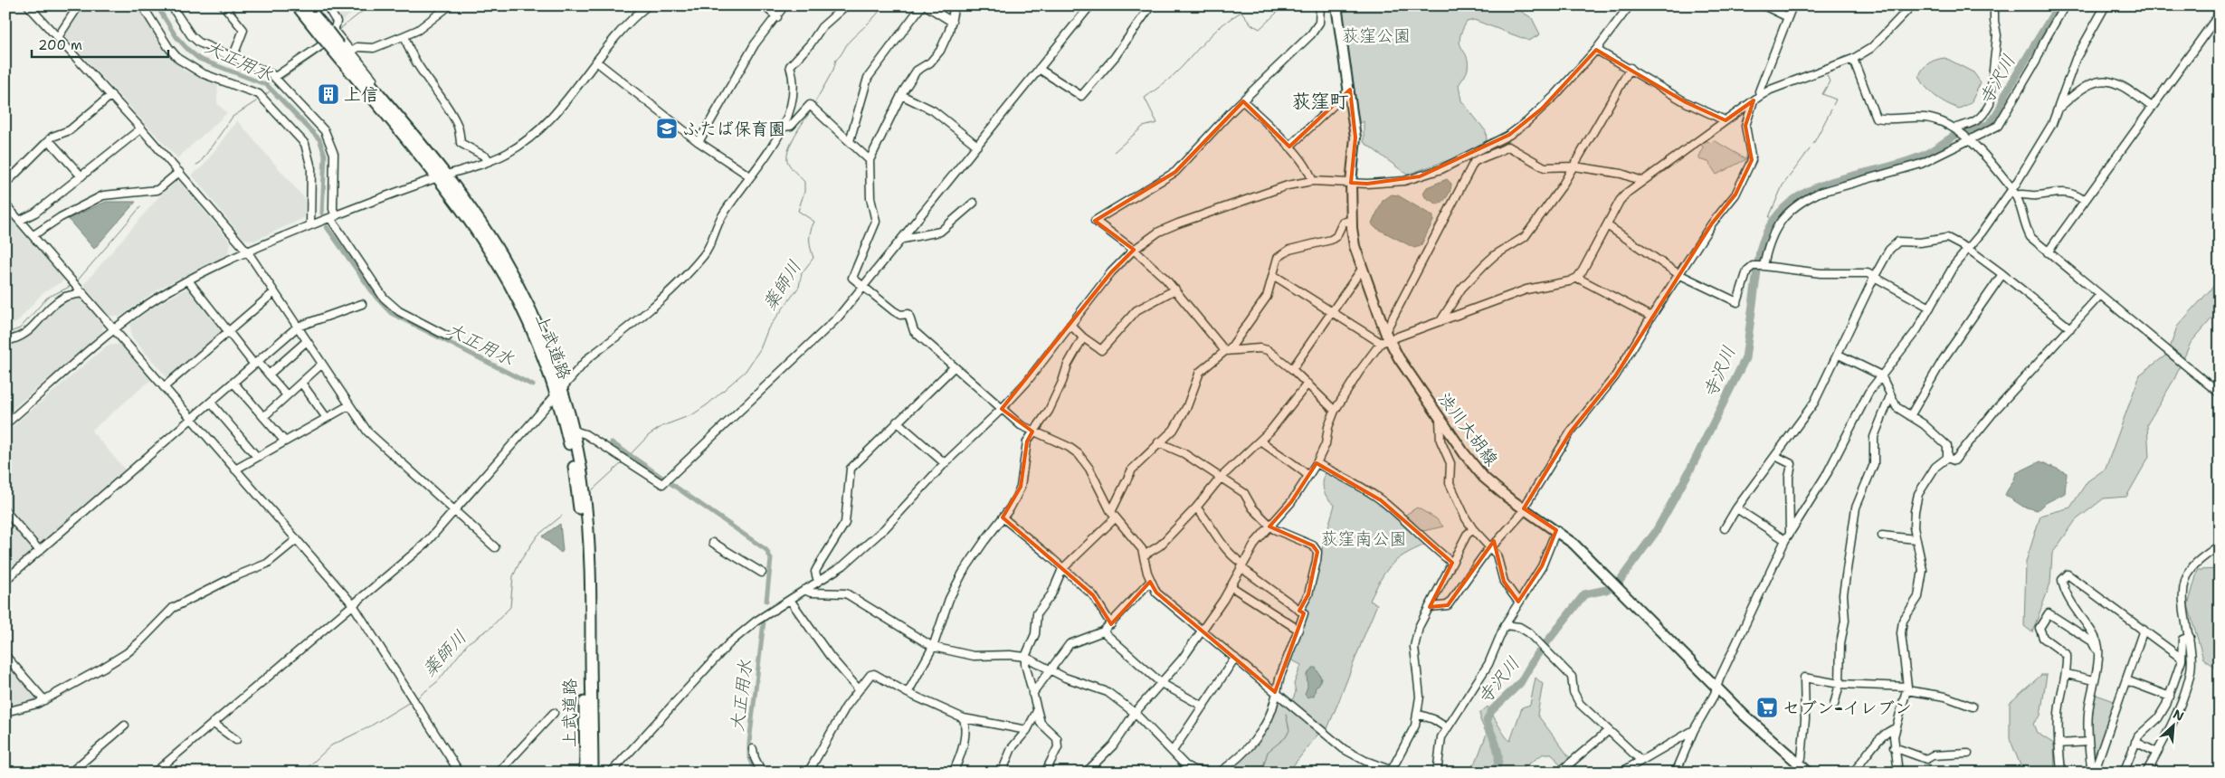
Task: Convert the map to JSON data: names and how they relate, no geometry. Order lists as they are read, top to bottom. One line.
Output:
{"streets":{"highway":["上武道路"],"main road":["渋川大胡線"]},"districts":["荻窪町"],"water":["大正用水","寺沢川","薬師川"],"parks":["荻窪公園","荻窪南公園"],"places":{"building":["上信"],"school or university":["ふたば保育園"],"supermarket":["セブン-イレブン"]},"scale_bar":"200 m","north":"top right"}
